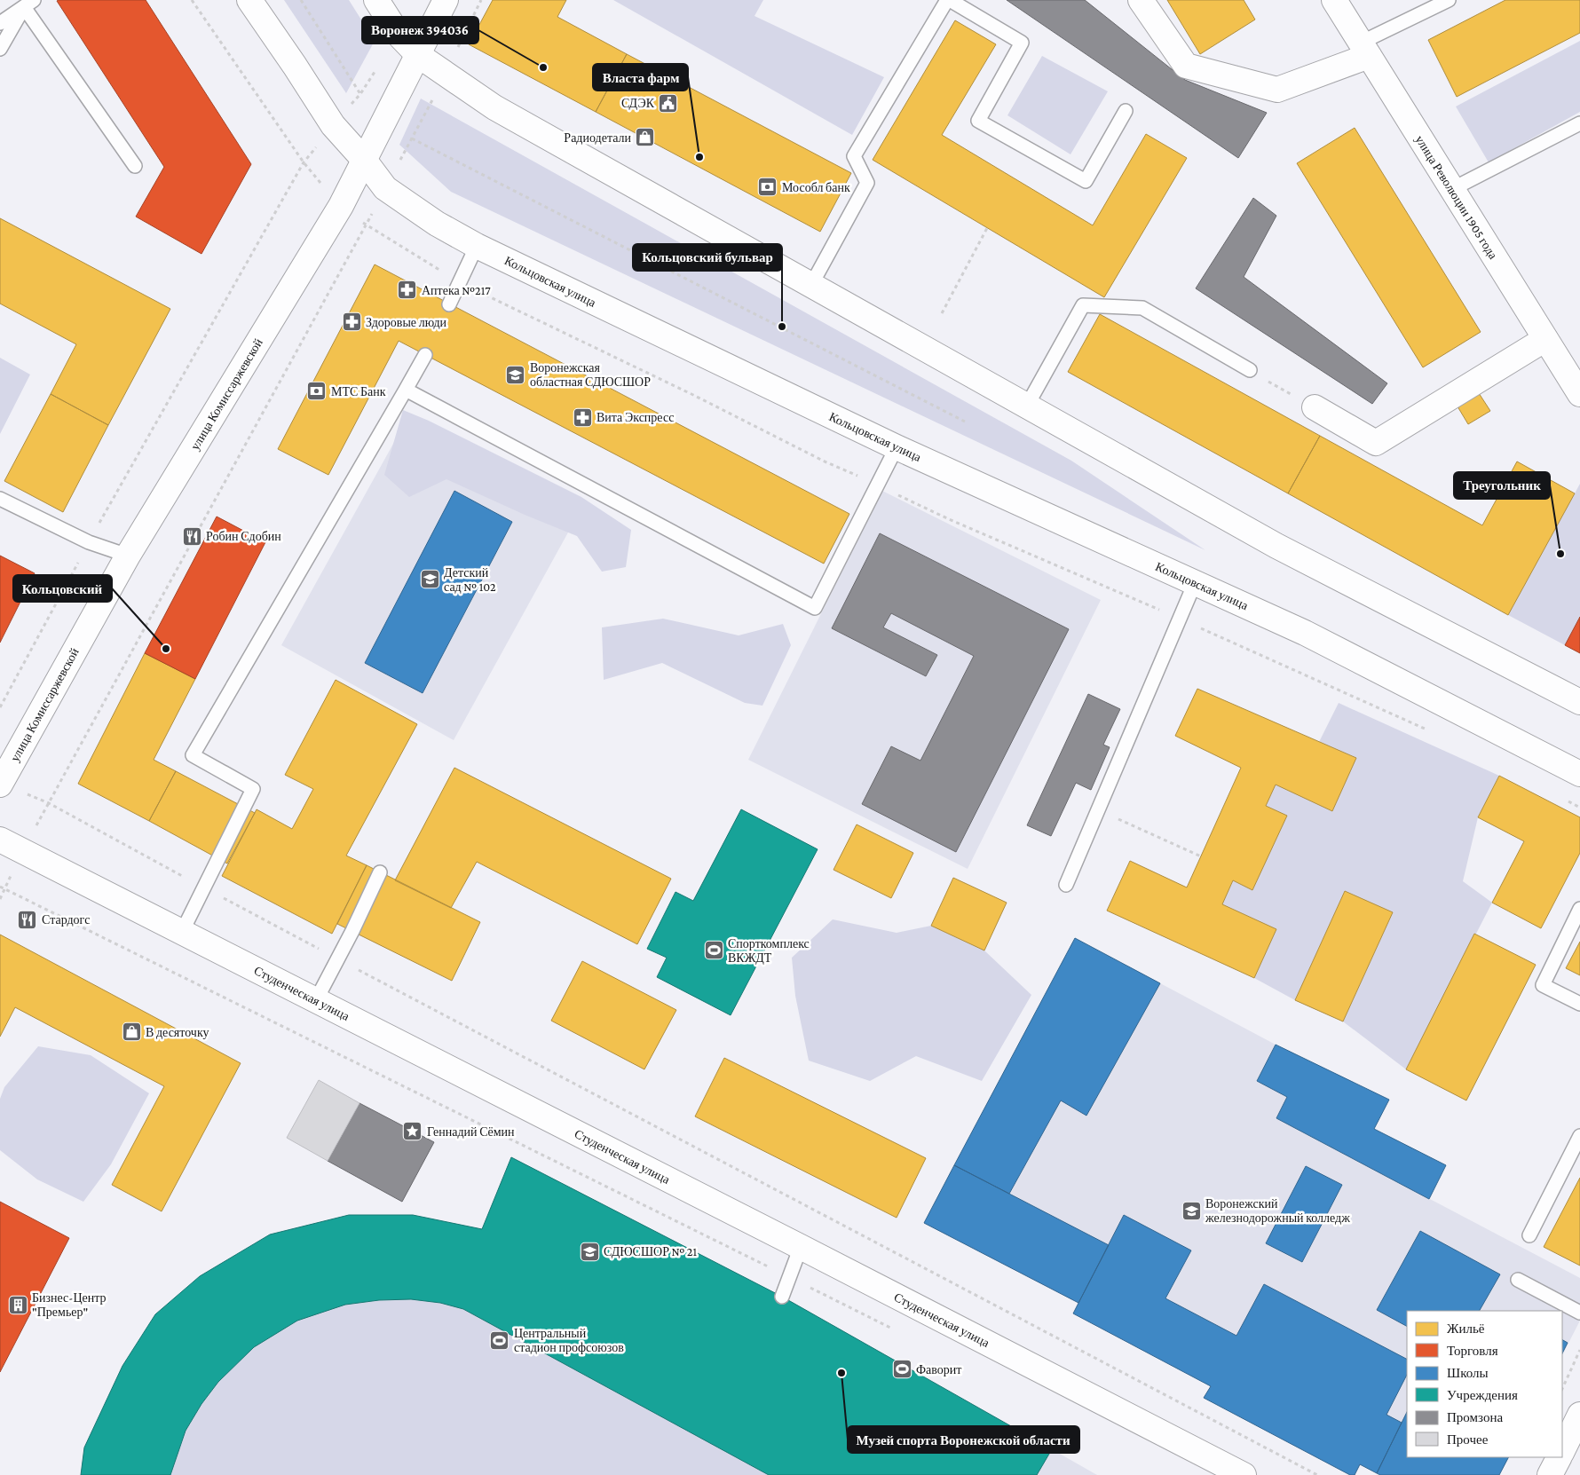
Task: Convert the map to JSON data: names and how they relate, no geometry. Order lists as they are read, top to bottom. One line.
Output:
{"streets":{"street":["улица Революции 1905 года","Кольцовская улица","улица Комиссаржевской","Студенческая улица"]},"crossings":[["Кольцовская улица","улица Комиссаржевской"]],"places":{"other":["Воронеж 394036","Власта фарм","Кольцовский бульвар","Треугольник","Кольцовский","Музей спорта Воронежской области"],"public building":["СДЭК"],"shop":["Радиодетали","В десяточку"],"bank":["Мособл банк","МТС Банк"],"pharmacy":["Аптека №217","Здоровые люди","Вита Экспресс"],"school or university":["Воронежская областная СДЮСШОР","Детский сад № 102","Воронежский железнодорожный колледж","СДЮСШОР № 21"],"restaurant":["Робин Сдобин","Стардогс"],"sports":["Спорткомплекс ВКЖДТ","Центральный стадион профсоюзов","Фаворит"],"place":["Геннадий Сёмин"],"building":["Бизнес-Центр \"Премьер\""]},"legend":["Жильё","Торговля","Школы","Учреждения","Промзона","Прочее"]}
